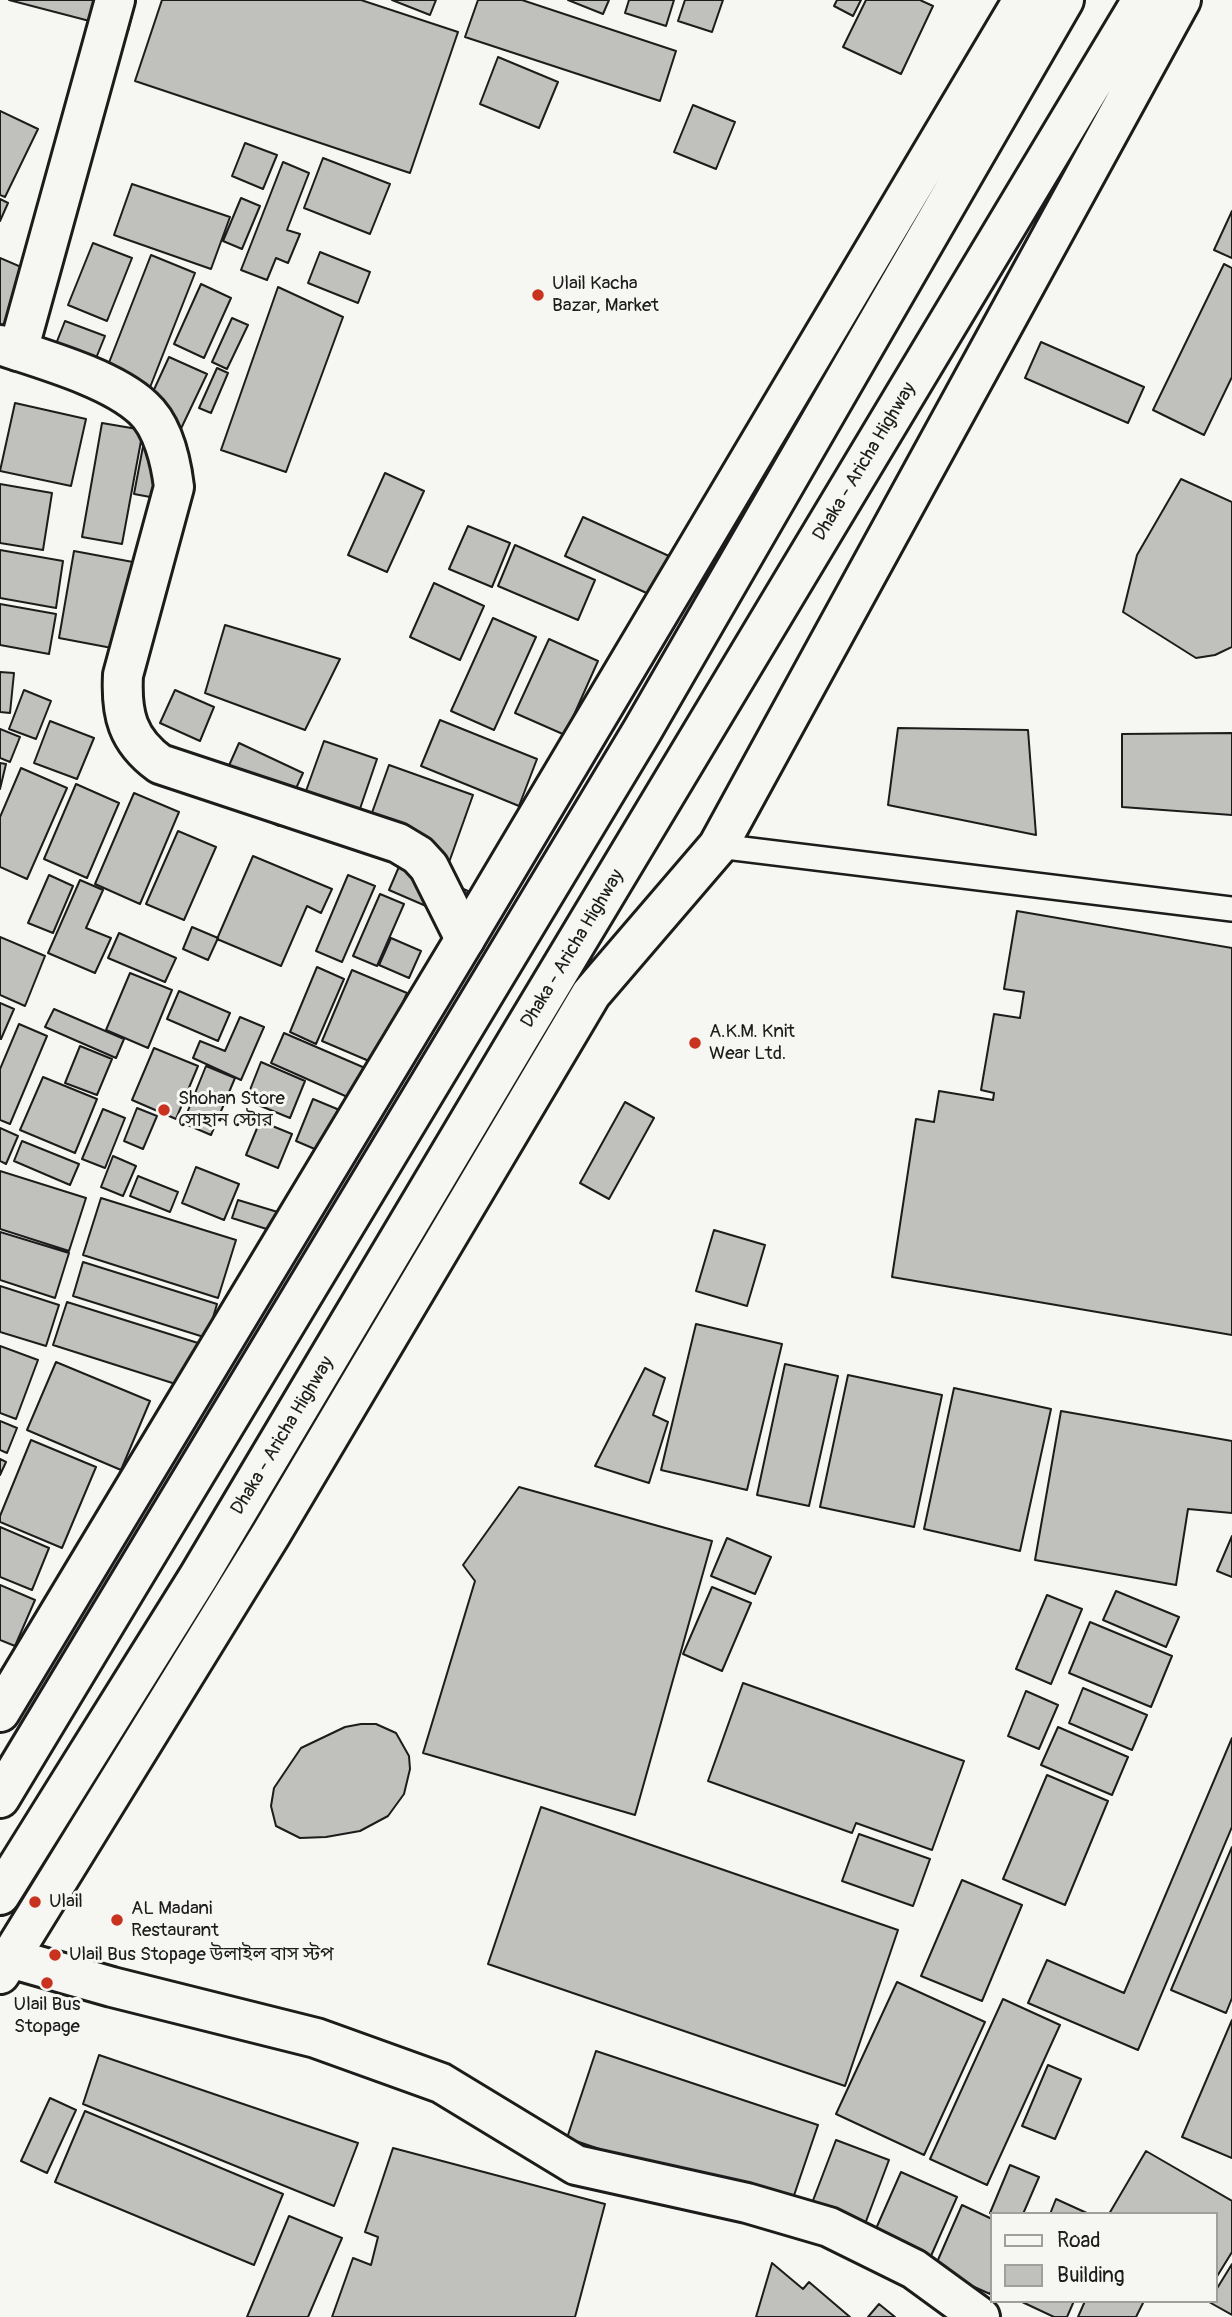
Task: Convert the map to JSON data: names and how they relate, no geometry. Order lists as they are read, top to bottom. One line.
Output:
{"streets":{"main road":["Dhaka - Aricha Highway"]},"places":["Ulail Kacha Bazar, Market","A.K.M. Knit Wear Ltd.","Shohan Store সোহান স্টোর","Ulail","AL Madani Restaurant","Ulail Bus Stopage উলাইল বাস স্টপ","Ulail Bus Stopage"],"legend":["Road","Building"]}
